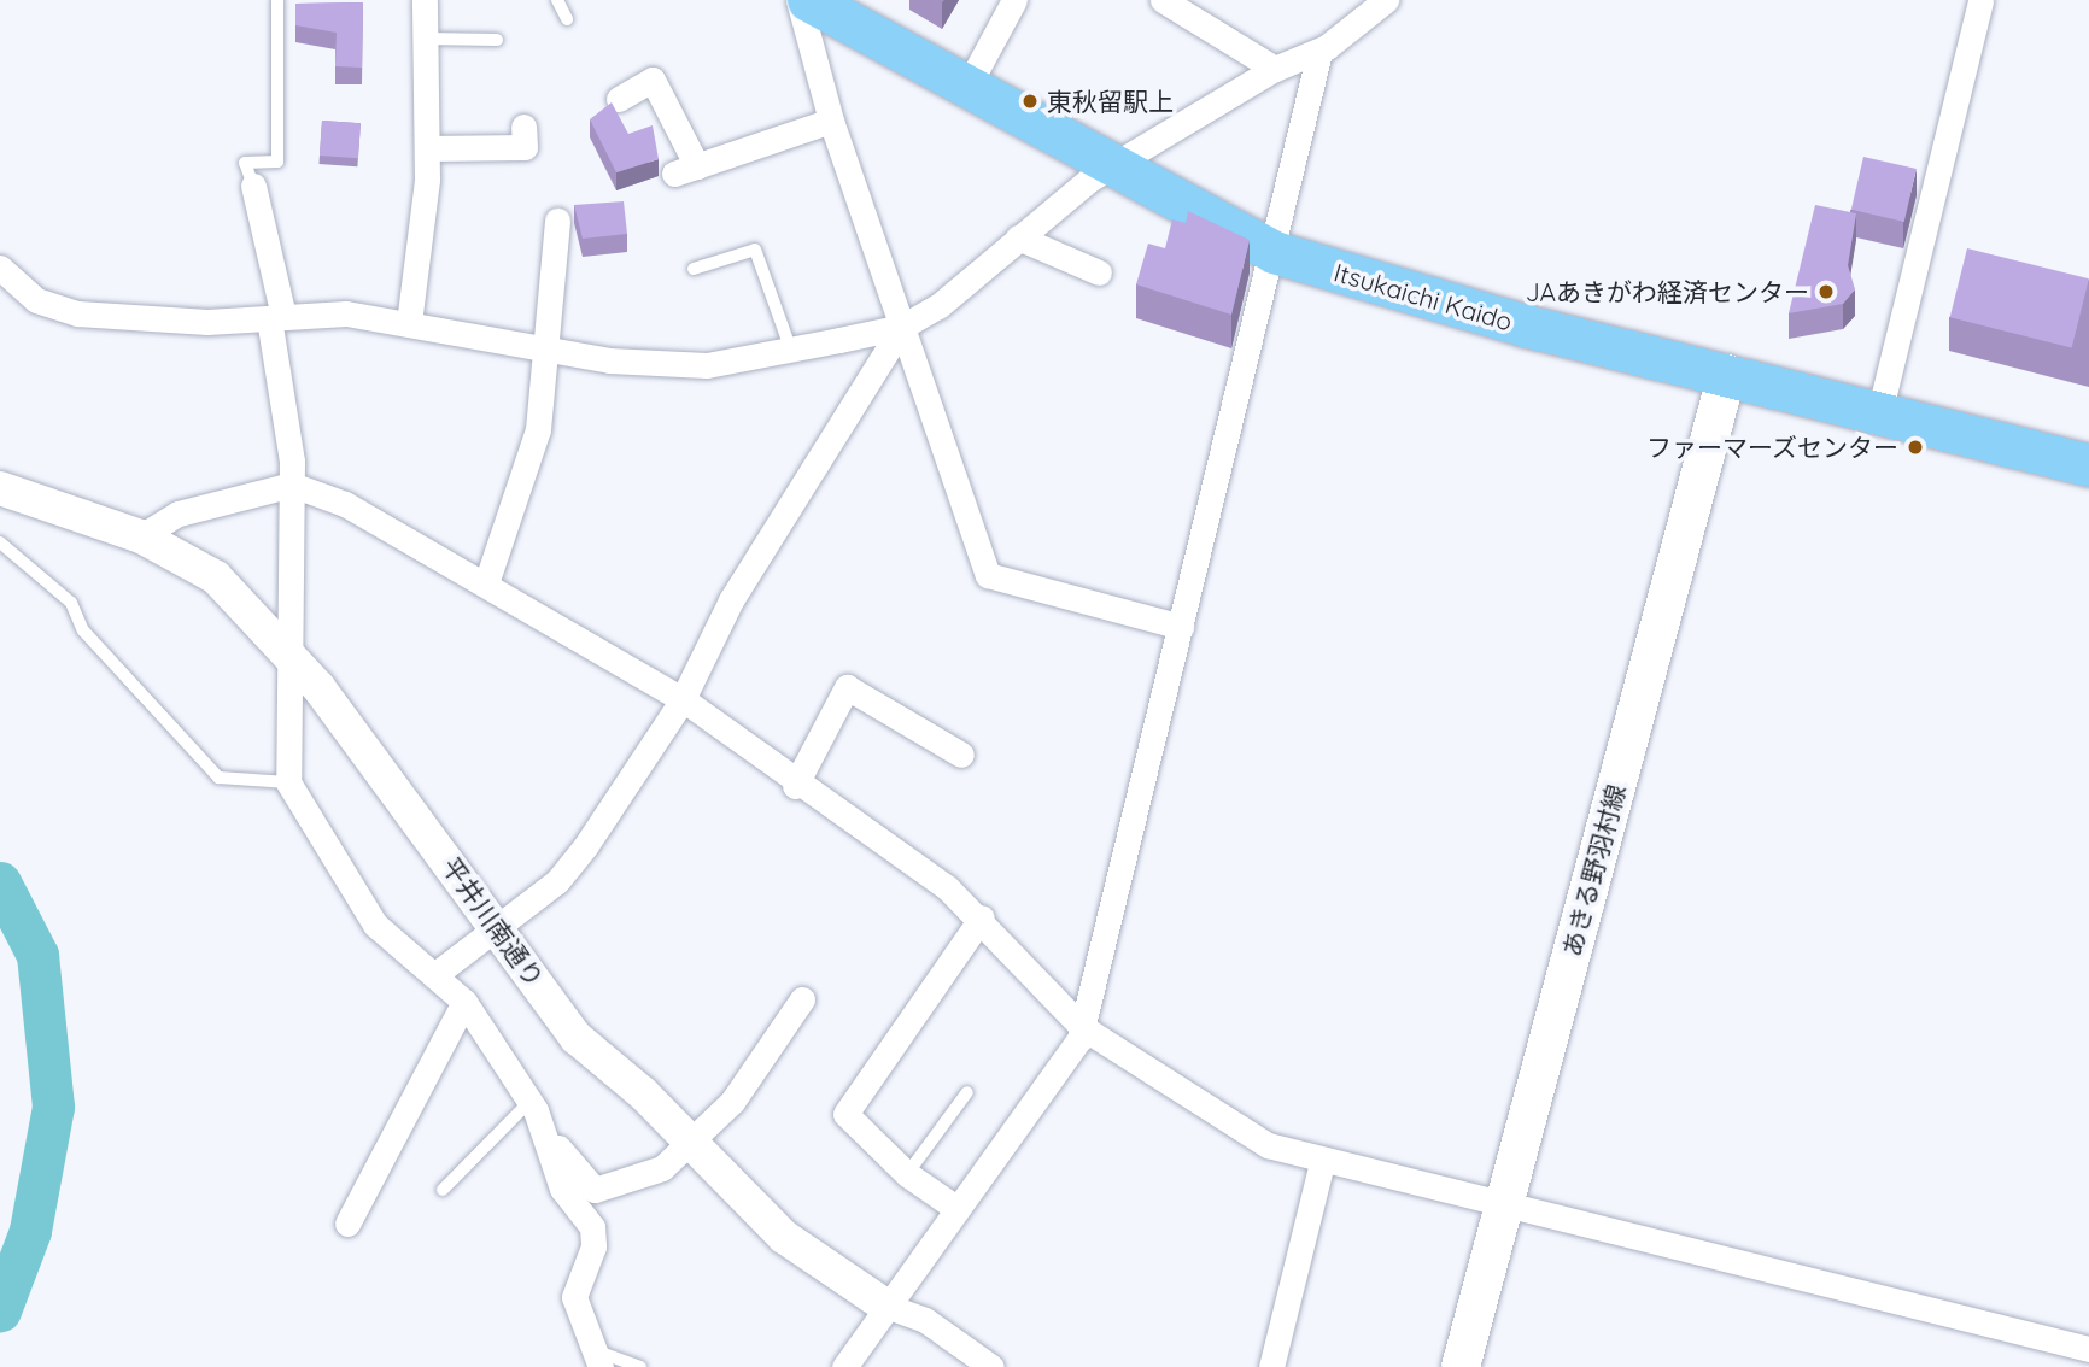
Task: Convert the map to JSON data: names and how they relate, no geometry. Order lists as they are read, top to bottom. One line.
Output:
{"streets":{"main road":["Itsukaichi Kaido","あきる野羽村線"],"street":["平井川南通り"]},"crossings":[["Itsukaichi Kaido","あきる野羽村線"]],"places":["東秋留駅上","JAあきがわ経済センター","ファーマーズセンター"]}
